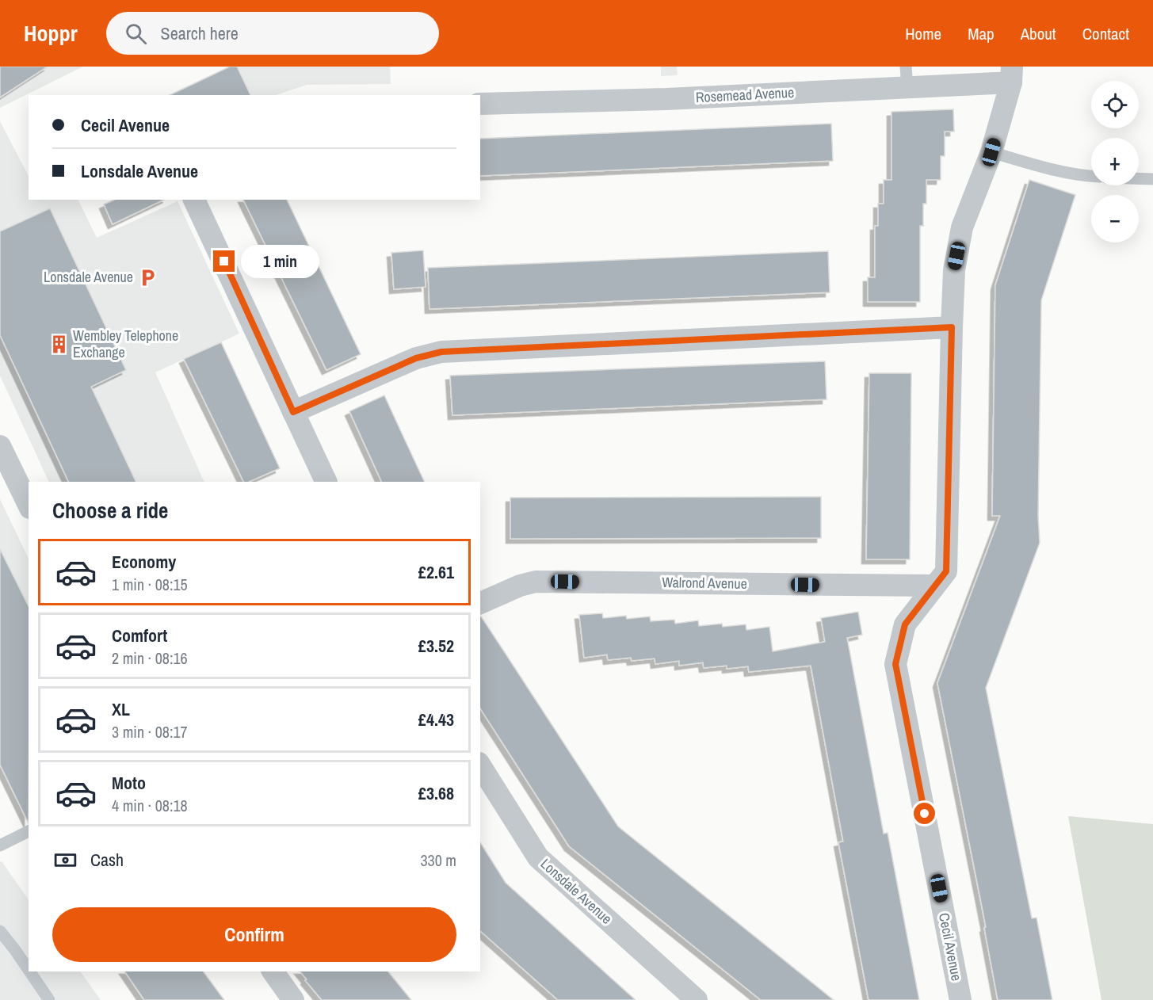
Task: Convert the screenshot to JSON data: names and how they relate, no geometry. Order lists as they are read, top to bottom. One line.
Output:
{"streets":{"street":["Rosemead Avenue","Walrond Avenue","Lonsdale Avenue","Cecil Avenue"]},"crossings":[["Rosemead Avenue","Cecil Avenue"],["Walrond Avenue","Cecil Avenue"]],"places":{"parking":["Lonsdale Avenue"],"building":["Wembley Telephone Exchange"]},"page":{"header":"Hoppr","search":"Search here","nav":["Home","Map","About","Contact"],"map_buttons":["+","−"],"banner":["Cecil Avenue","Lonsdale Avenue"],"bubble":"1 min","heading":"Choose a ride","list":[{"name":"Economy","note":"1 min · 08:15","value":"£2.61"},{"name":"Comfort","note":"2 min · 08:16","value":"£3.52"},{"name":"XL","note":"3 min · 08:17","value":"£4.43"},{"name":"Moto","note":"4 min · 08:18","value":"£3.68"}],"pay":["Cash","330 m"],"buttons":"Confirm"}}
